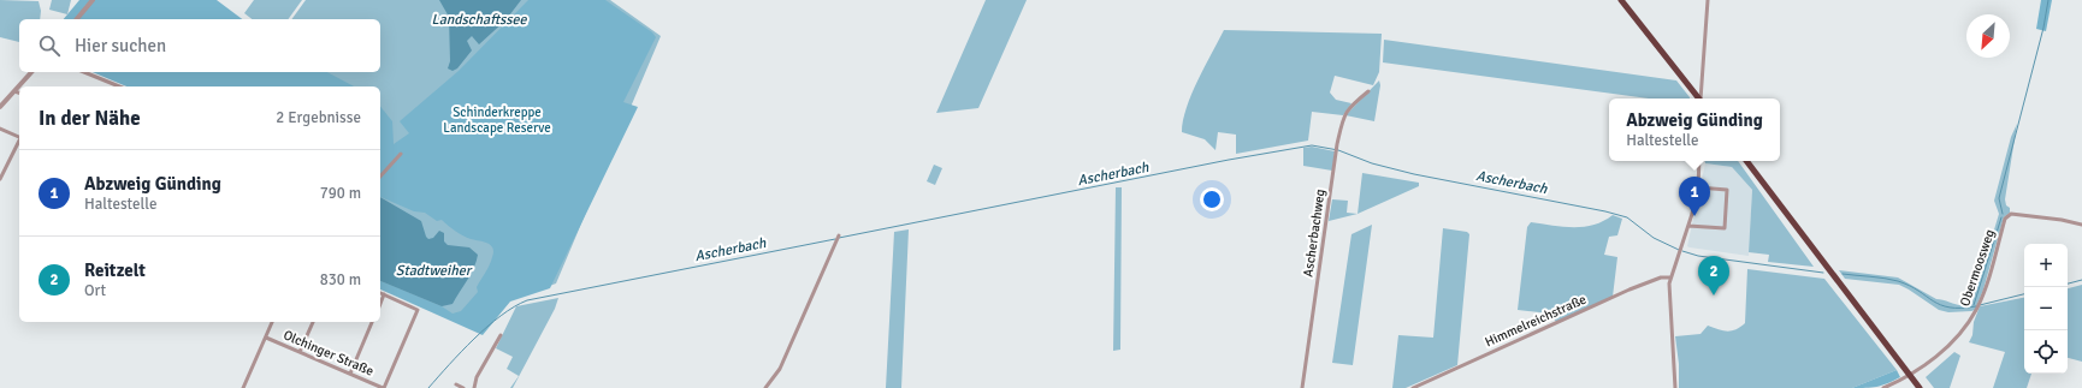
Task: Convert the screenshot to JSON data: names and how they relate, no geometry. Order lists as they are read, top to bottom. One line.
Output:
{"streets":{"street":["Ascherbachweg","Obermoosweg","Himmelreichstraße","Olchinger Straße"]},"water":["Landschaftssee","Ascherbach","Stadtweiher"],"parks":["Schinderkreppe Landscape Reserve"],"north":"bottom left","page":{"search":"Hier suchen","heading":["In der Nähe","2 Ergebnisse"],"popup":["Abzweig Günding","Haltestelle"],"list":[{"mark":"1","name":"Abzweig Günding","note":"Haltestelle","value":"790 m"},{"mark":"2","name":"Reitzelt","note":"Ort","value":"830 m"}],"pins":["1","2"],"map_buttons":["+","−"]}}
